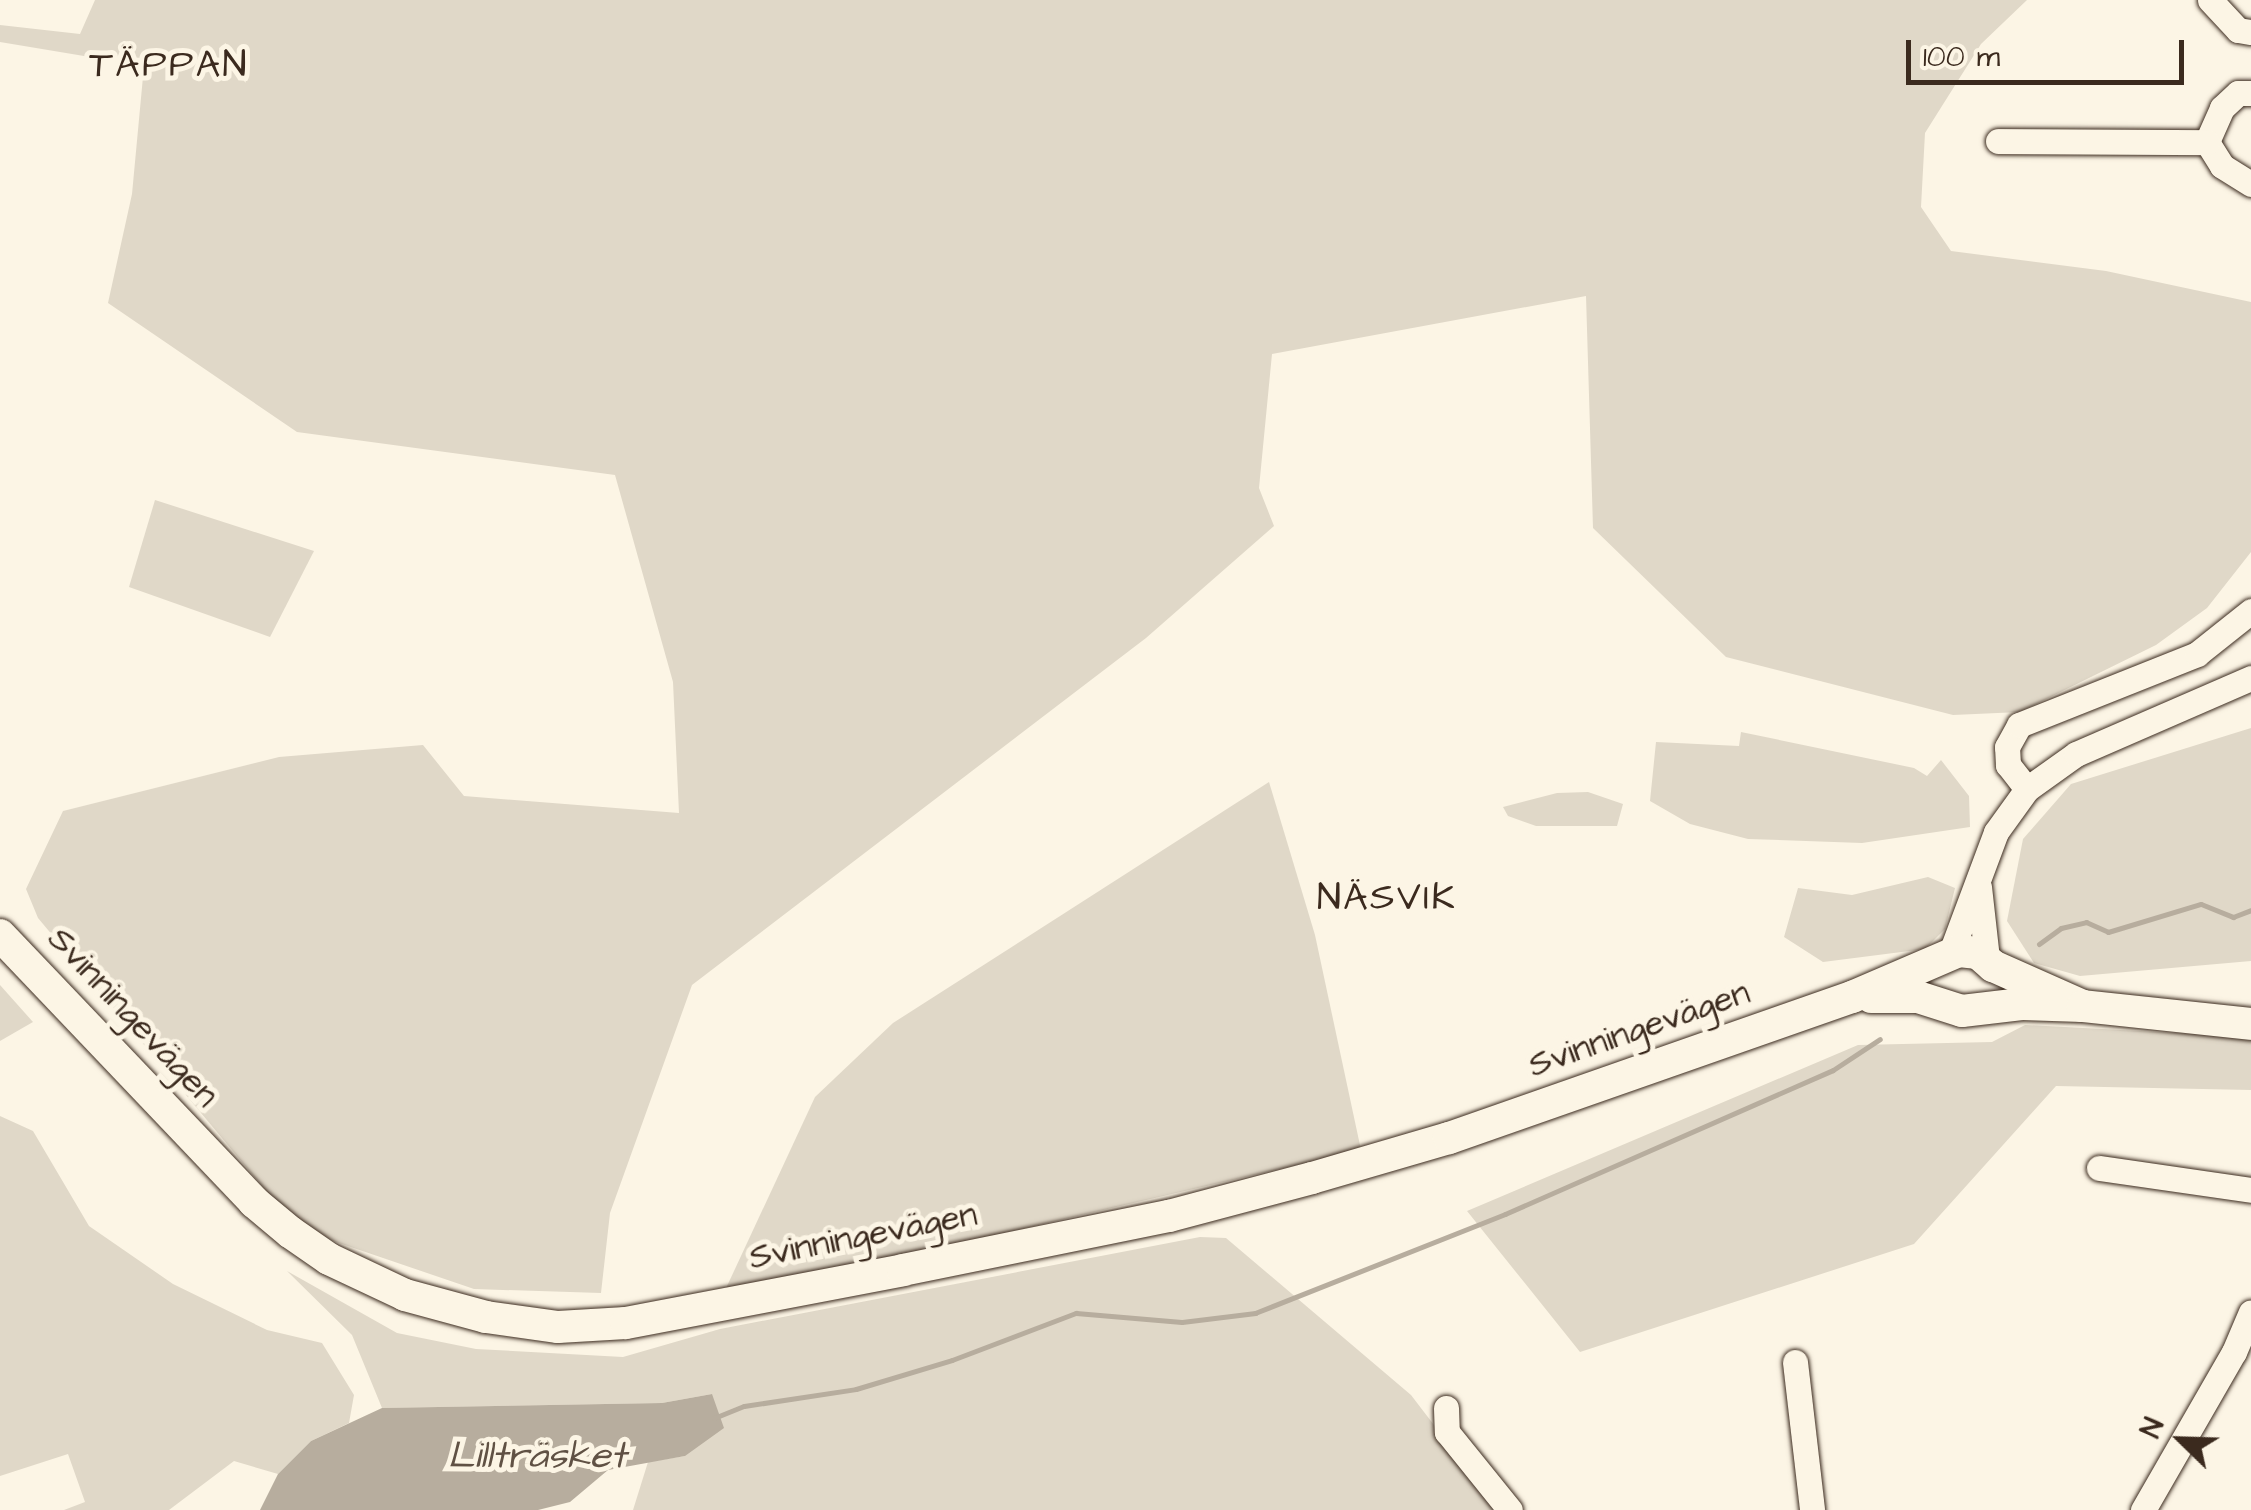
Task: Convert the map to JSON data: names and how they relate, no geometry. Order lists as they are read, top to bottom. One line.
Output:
{"streets":{"main road":["Svinningevägen"]},"districts":["TÄPPAN","NÄSVIK"],"water":["Lillträsket"],"scale_bar":"100 m","north":"top left"}
